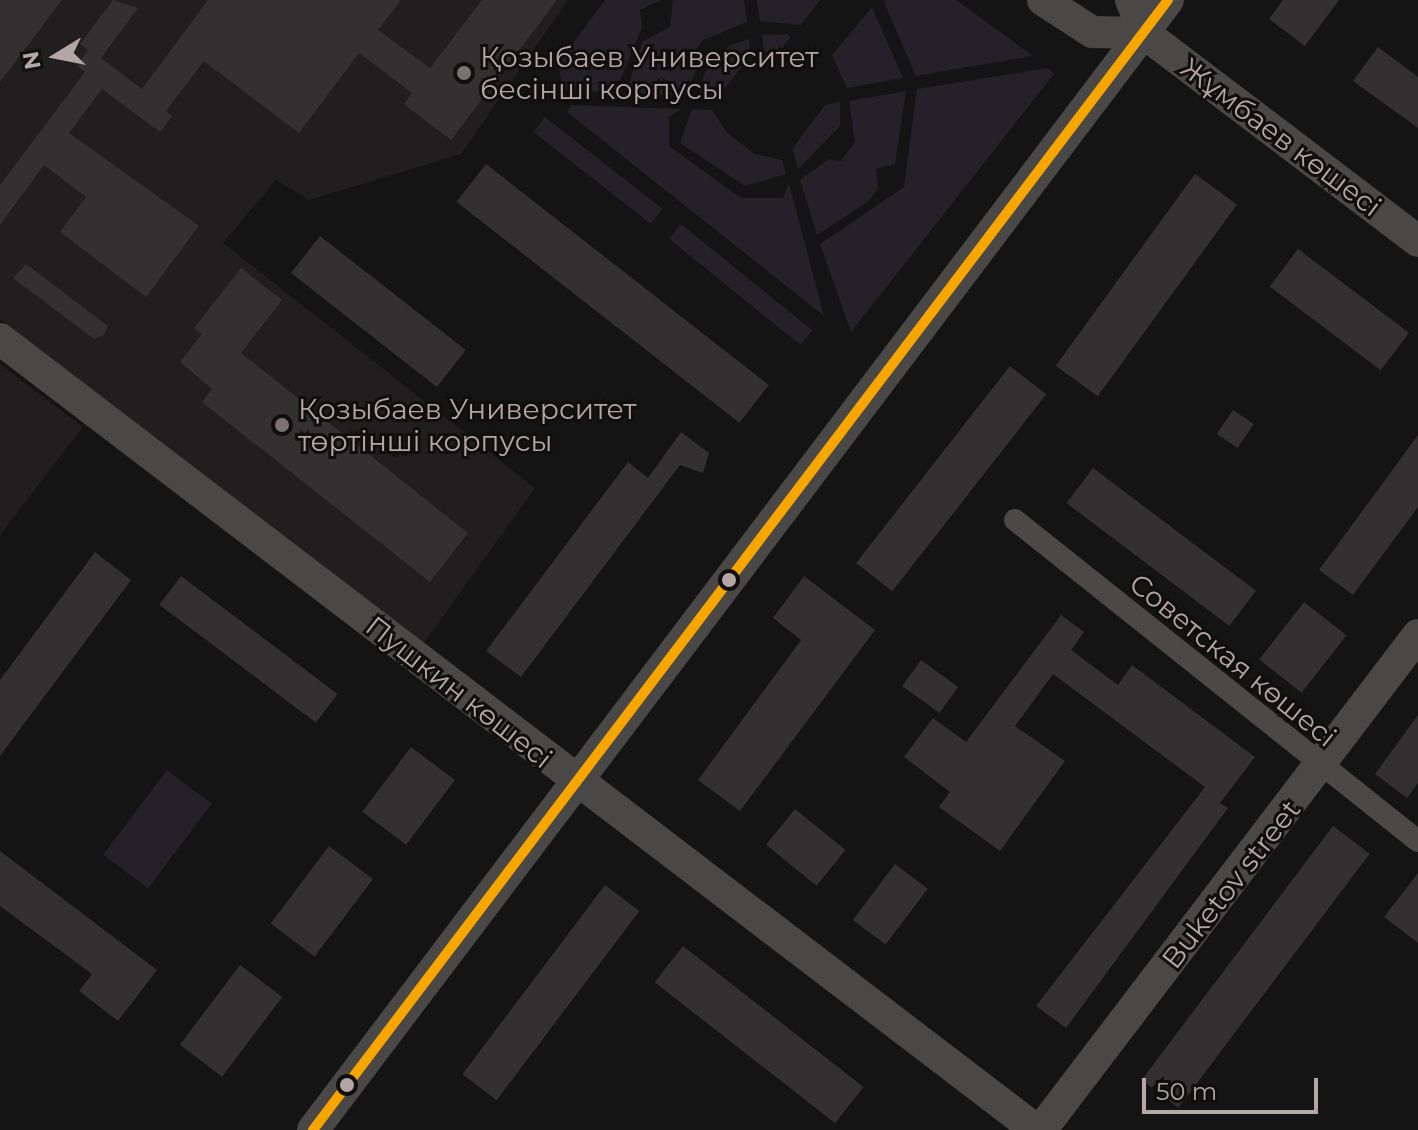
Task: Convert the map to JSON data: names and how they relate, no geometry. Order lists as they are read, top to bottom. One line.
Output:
{"streets":{"street":["Жұмбаев көшесі","Советская көшесі","Пушкин көшесі","Buketov street"]},"crossings":[["Советская көшесі","Buketov street"],["Пушкин көшесі","Buketov street"]],"places":["Қозыбаев Университет бесінші корпусы","Қозыбаев Университет төртінші корпусы"],"scale_bar":"50 m","north":"left"}
